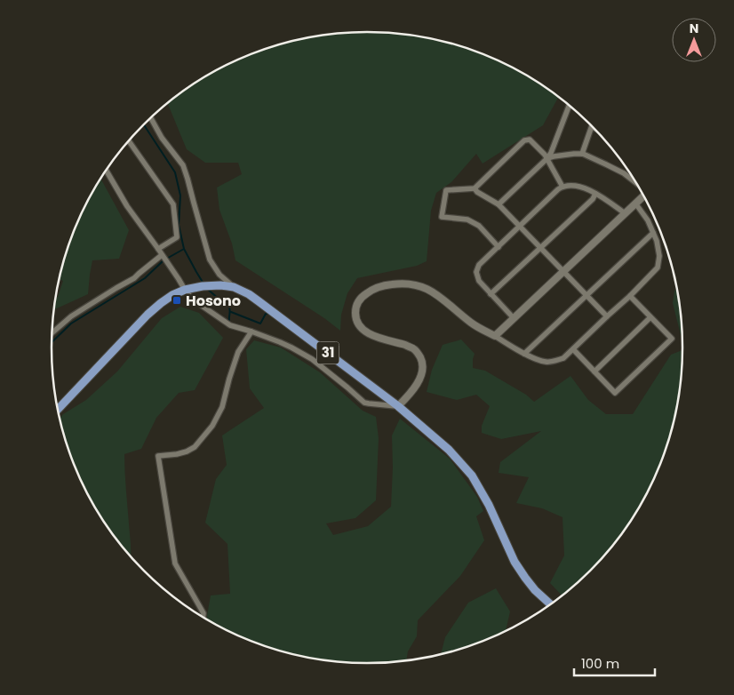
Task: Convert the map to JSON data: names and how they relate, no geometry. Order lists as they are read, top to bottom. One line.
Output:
{"streets":{"main road":["31"]},"places":{"transit":["Hosono"]},"scale_bar":"100 m","north":"top"}
